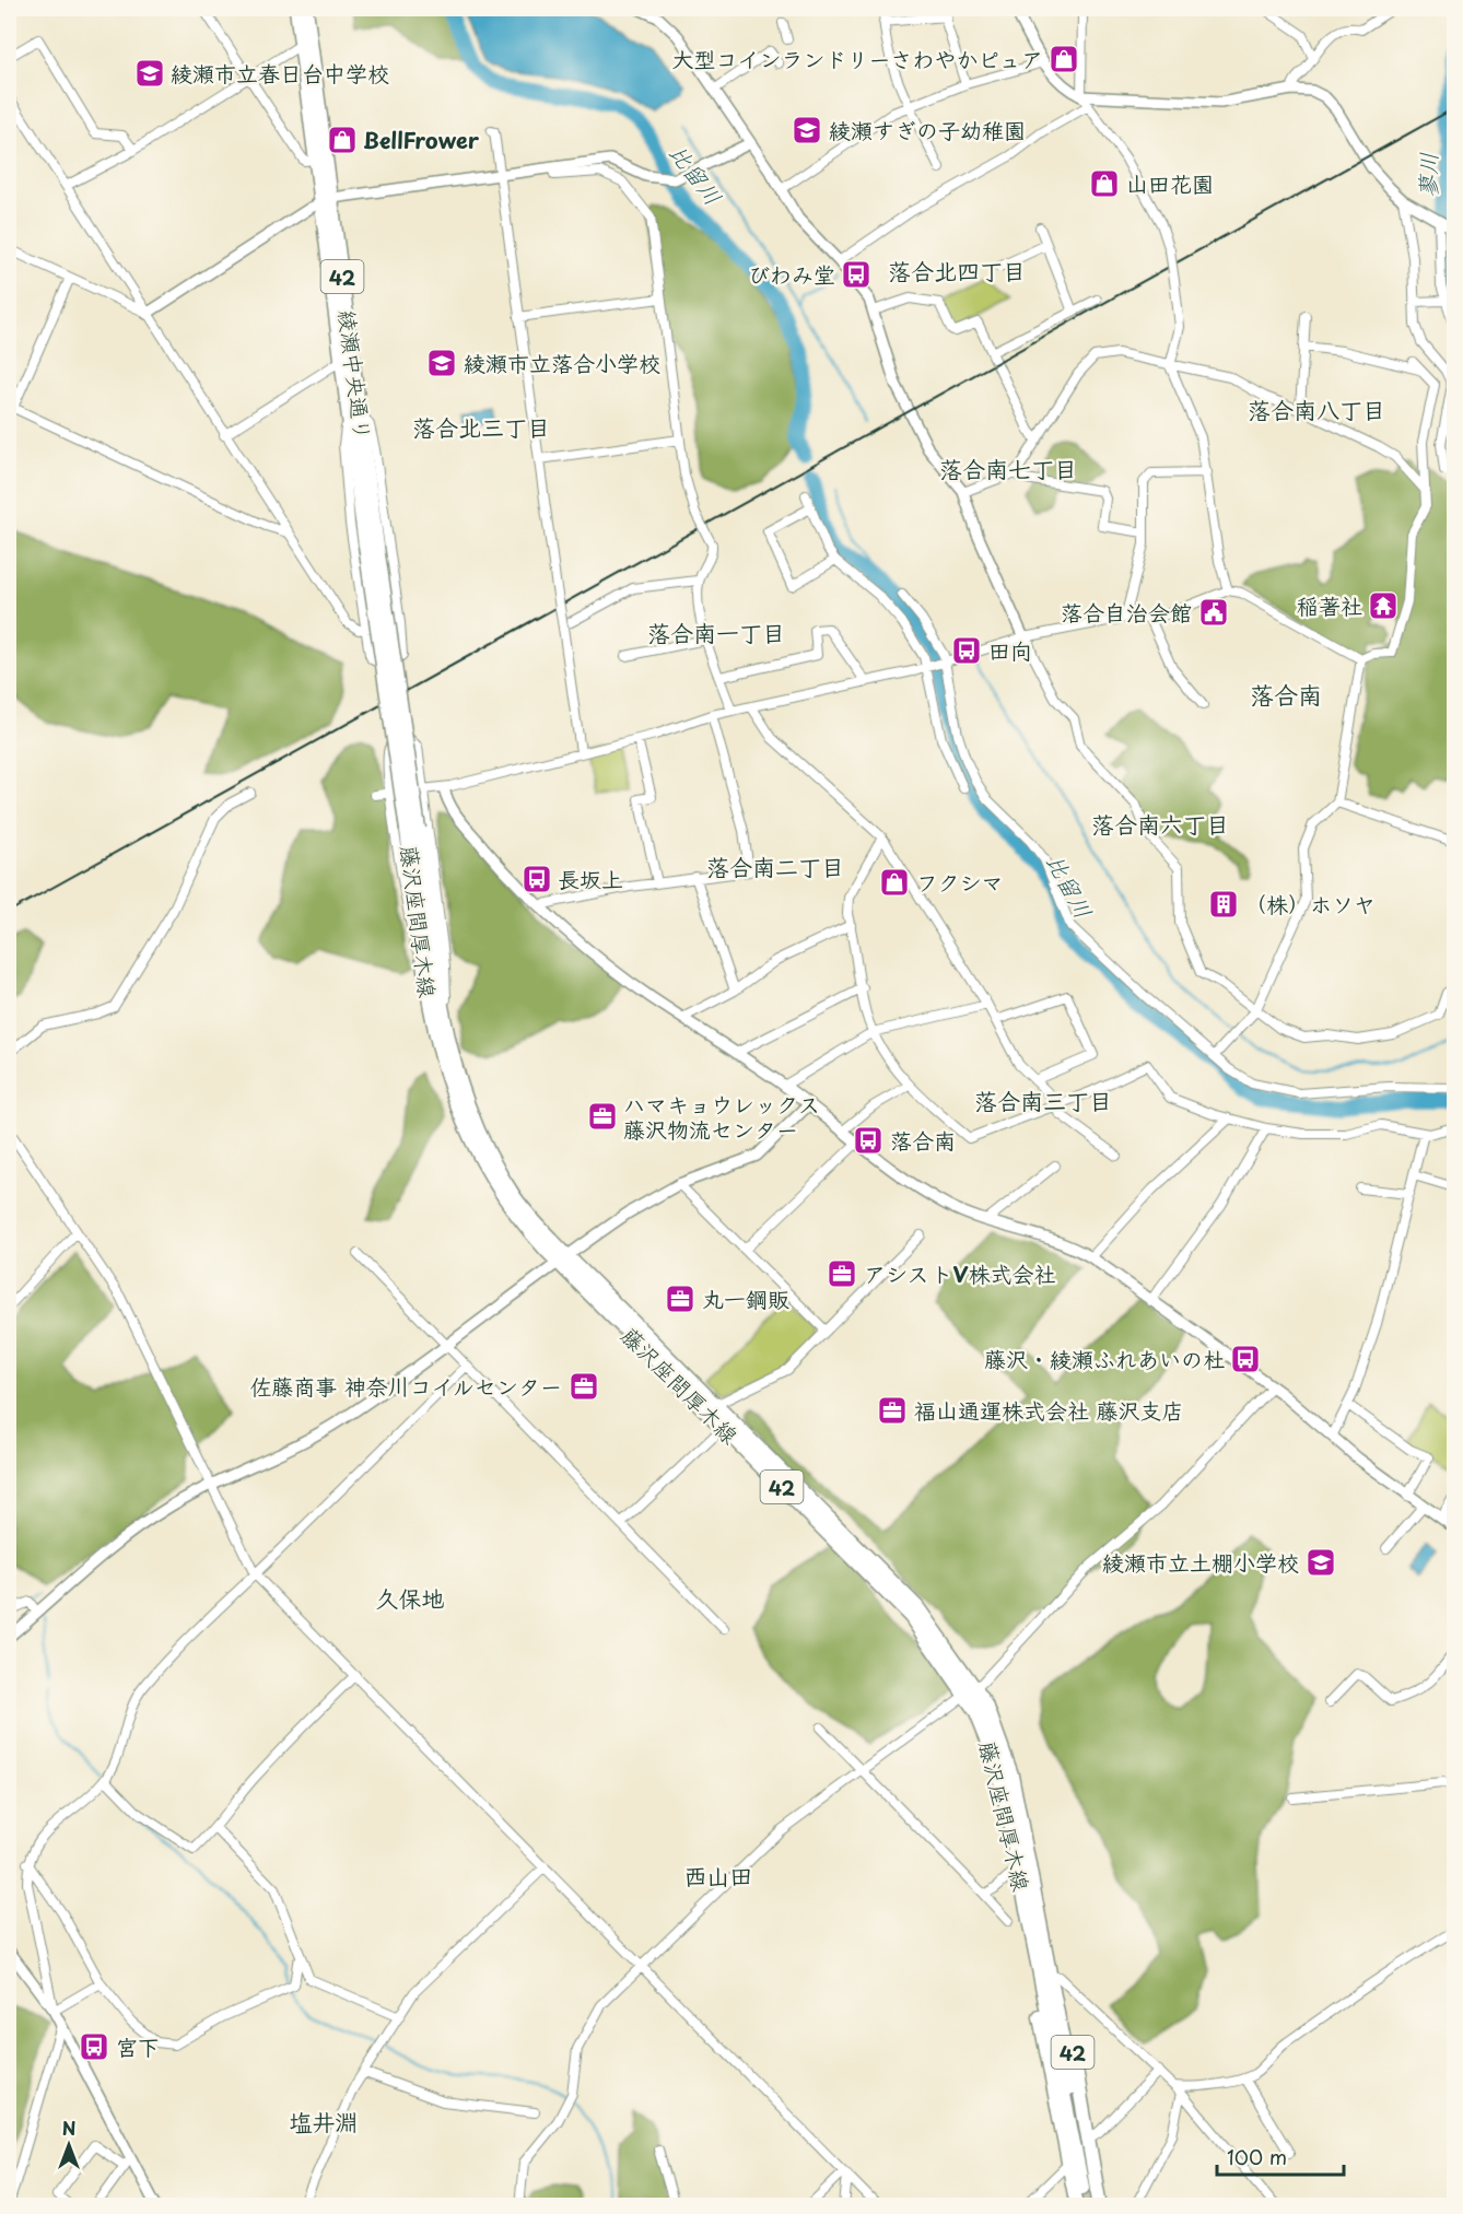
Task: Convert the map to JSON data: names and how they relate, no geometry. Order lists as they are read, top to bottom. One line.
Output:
{"streets":{"main road":["42","綾瀬中央通り","藤沢座間厚木線"]},"crossings":[["42","藤沢座間厚木線"],["綾瀬中央通り","藤沢座間厚木線"]],"districts":["落合北四丁目","落合南八丁目","落合北三丁目","落合南七丁目","落合南一丁目","落合南","落合南六丁目","落合南二丁目","落合南三丁目","久保地","西山田","塩井淵"],"water":["比留川","蓼川"],"places":{"shop":["大型コインランドリーさわやかピュア","BellFrower","山田花園","フクシマ"],"school or university":["綾瀬市立春日台中学校","綾瀬すぎの子幼稚園","綾瀬市立落合小学校","綾瀬市立土棚小学校"],"bus stop":["びわみ堂","田向","長坂上","落合南","藤沢・綾瀬ふれあいの杜","宮下"],"temple":["稲著社"],"public building":["落合自治会館"],"building":["（株）ホソヤ"],"office":["ハマキョウレックス 藤沢物流センター","アシストV株式会社","丸一鋼販","佐藤商事 神奈川コイルセンター","福山通運株式会社 藤沢支店"]},"scale_bar":"100 m","north":"top"}
